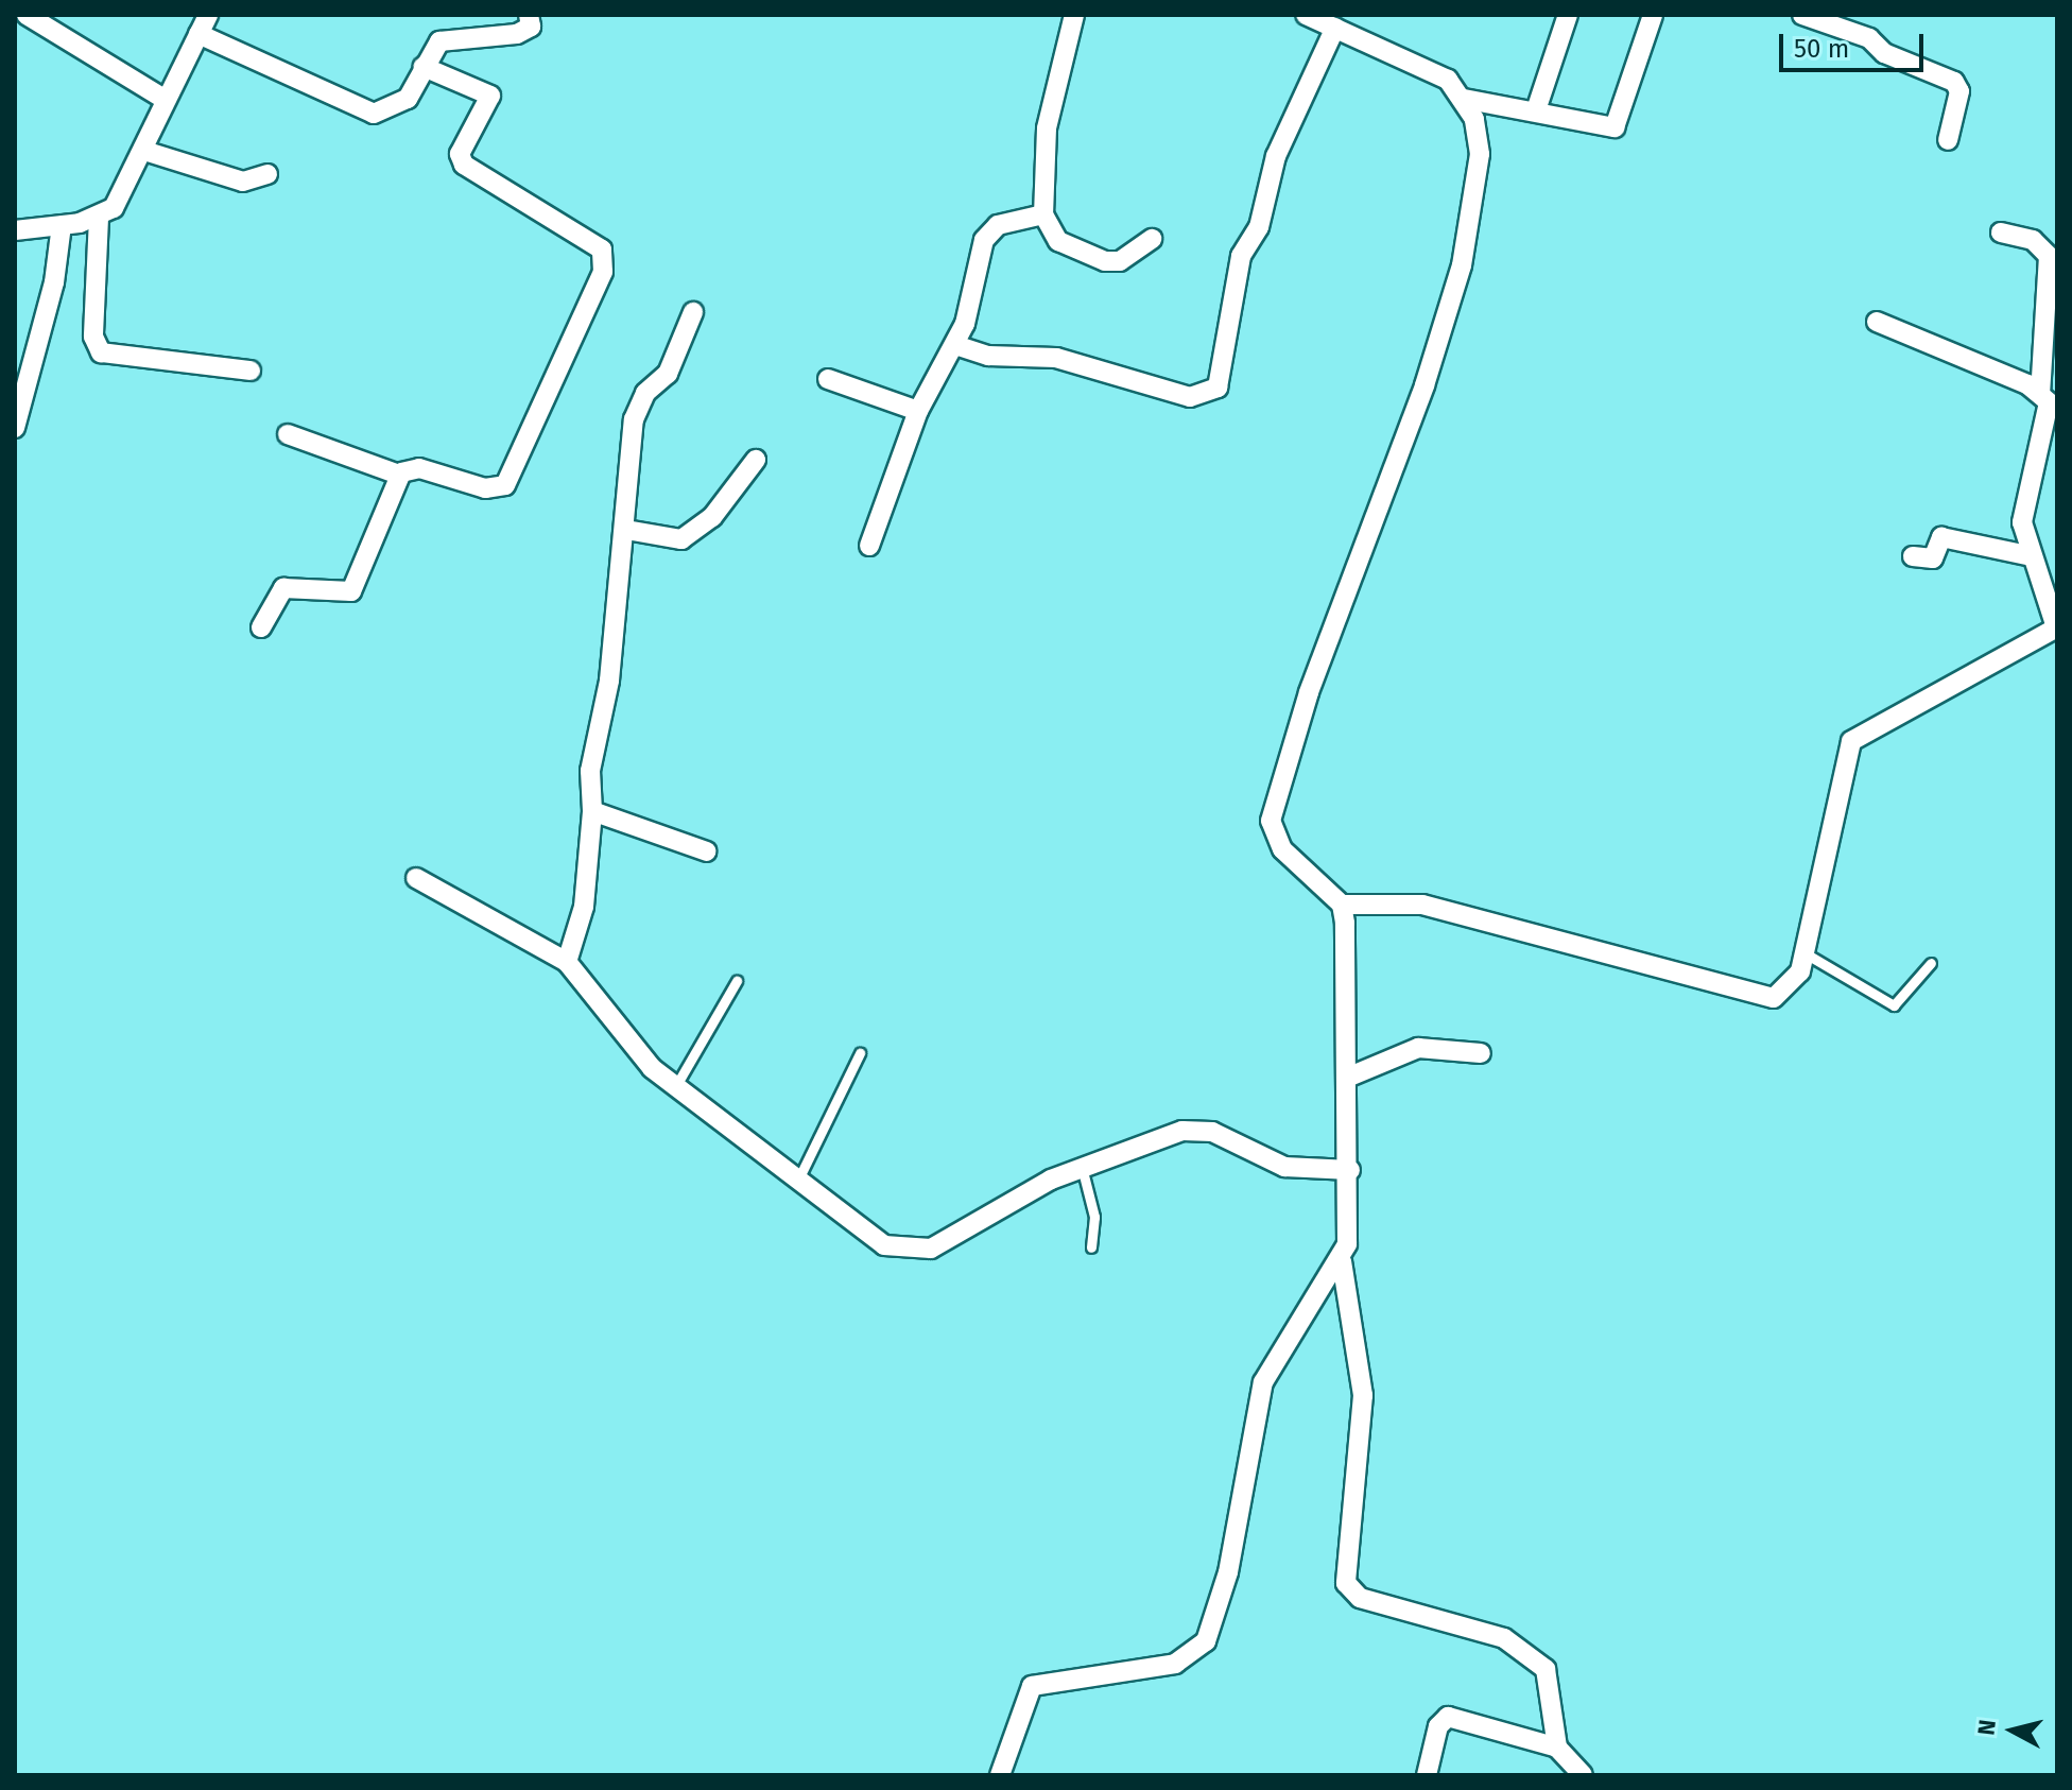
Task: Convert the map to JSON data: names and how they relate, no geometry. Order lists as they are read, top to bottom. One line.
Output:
{"scale_bar":"50 m","north":"left"}
